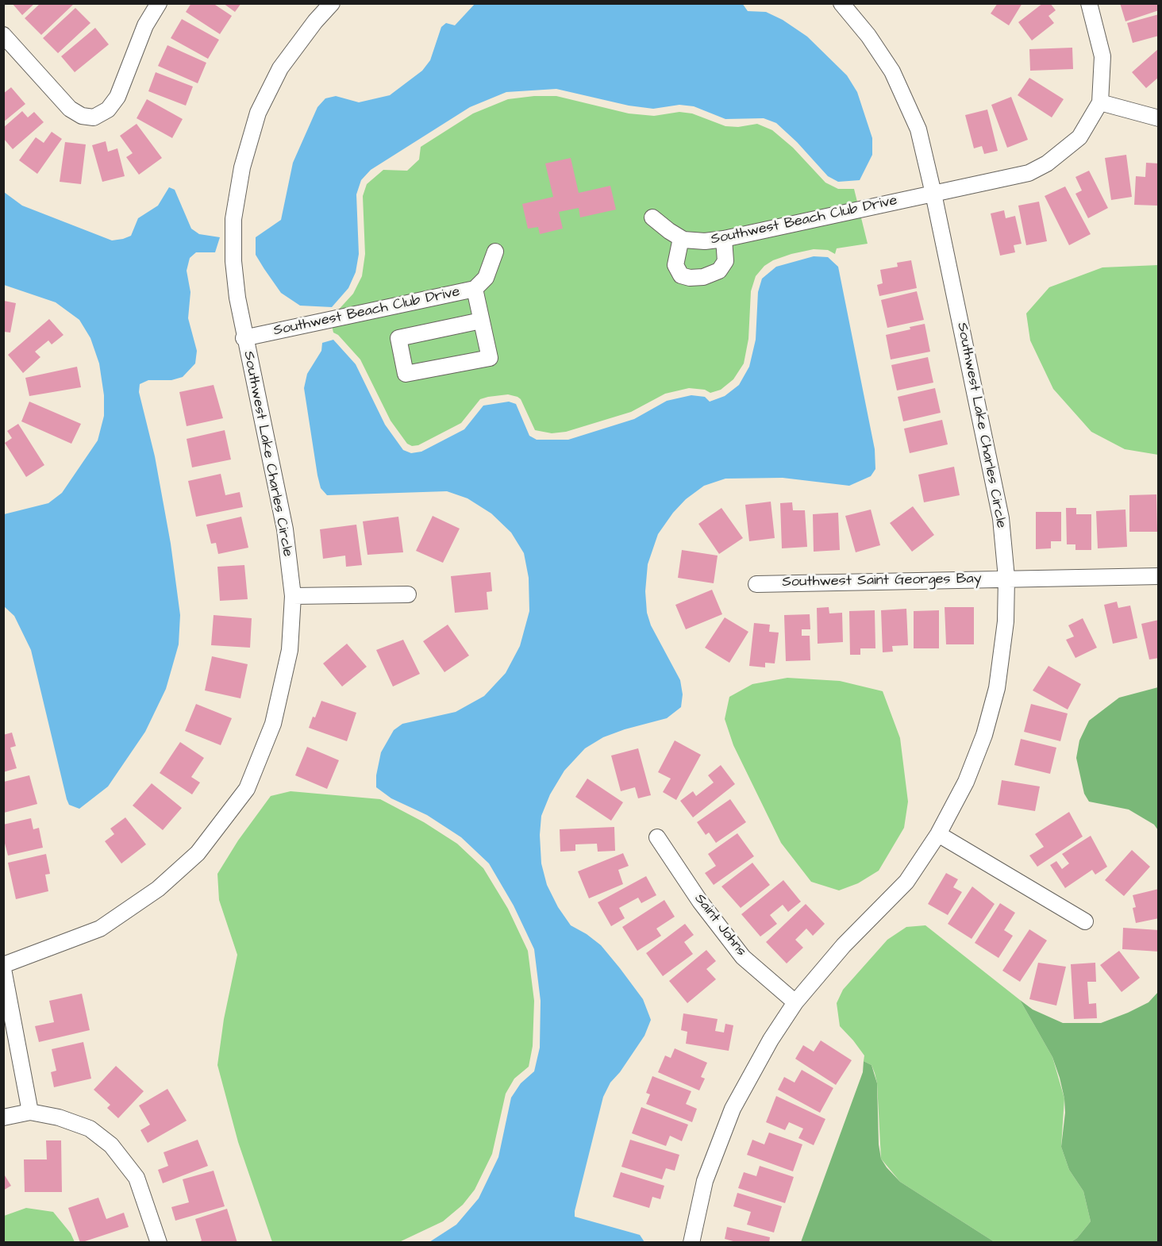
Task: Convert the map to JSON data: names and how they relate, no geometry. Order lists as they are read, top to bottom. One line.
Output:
{"streets":{"street":["Southwest Beach Club Drive","Southwest Lake Charles Circle","Southwest Saint Georges Bay","Saint Johns"]},"crossings":[["Southwest Beach Club Drive","Southwest Lake Charles Circle"],["Southwest Lake Charles Circle","Southwest Saint Georges Bay"],["Southwest Lake Charles Circle","Saint Johns"]]}
